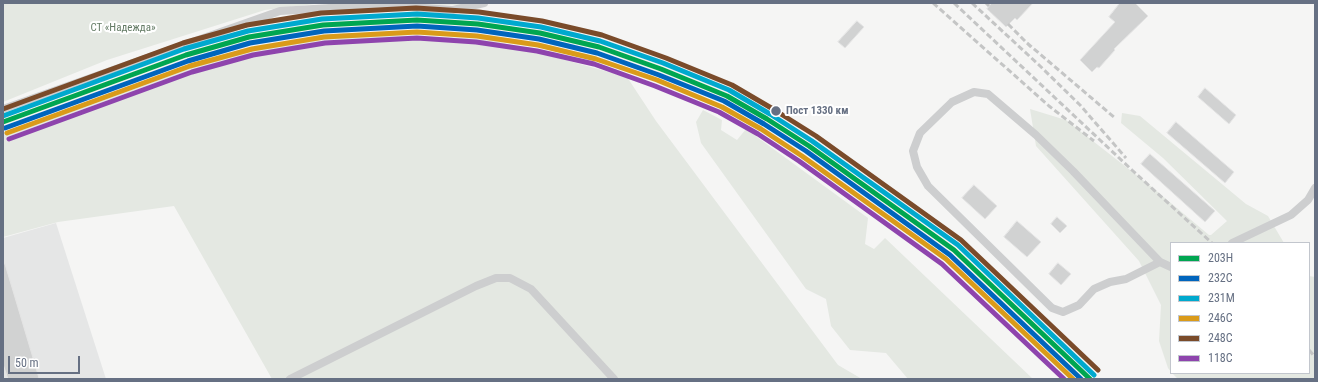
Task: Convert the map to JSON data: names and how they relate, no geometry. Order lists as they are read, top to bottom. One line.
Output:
{"parks":["СТ «Надежда»"],"places":["Пост 1330 км"],"lines":["transit line 248С","transit line 231М","transit line 203Н","transit line 232C","transit line 246С","transit line 118С"],"legend":["203Н","232C","231М","246С","248С","118С"],"scale_bar":"50 m"}
